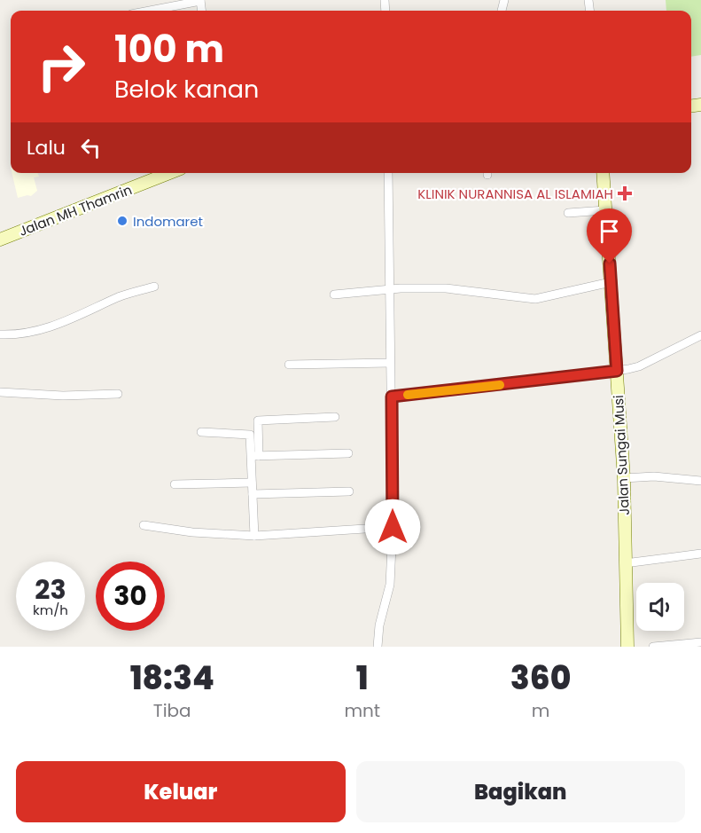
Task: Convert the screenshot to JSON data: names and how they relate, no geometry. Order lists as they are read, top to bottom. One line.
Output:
{"streets":{"street":["Jalan MH Thamrin","Jalan Sungai Musi"]},"places":{"health":["KLINIK NURANNISA AL ISLAMIAH"],"other":["Indomaret"]},"page":{"turn":["100 m","Belok kanan"],"then":"Lalu","speed":"23 km/h","limit":"30","eta":["18:34","Tiba","1","mnt","360","m"],"buttons":["Keluar","Bagikan"]}}
